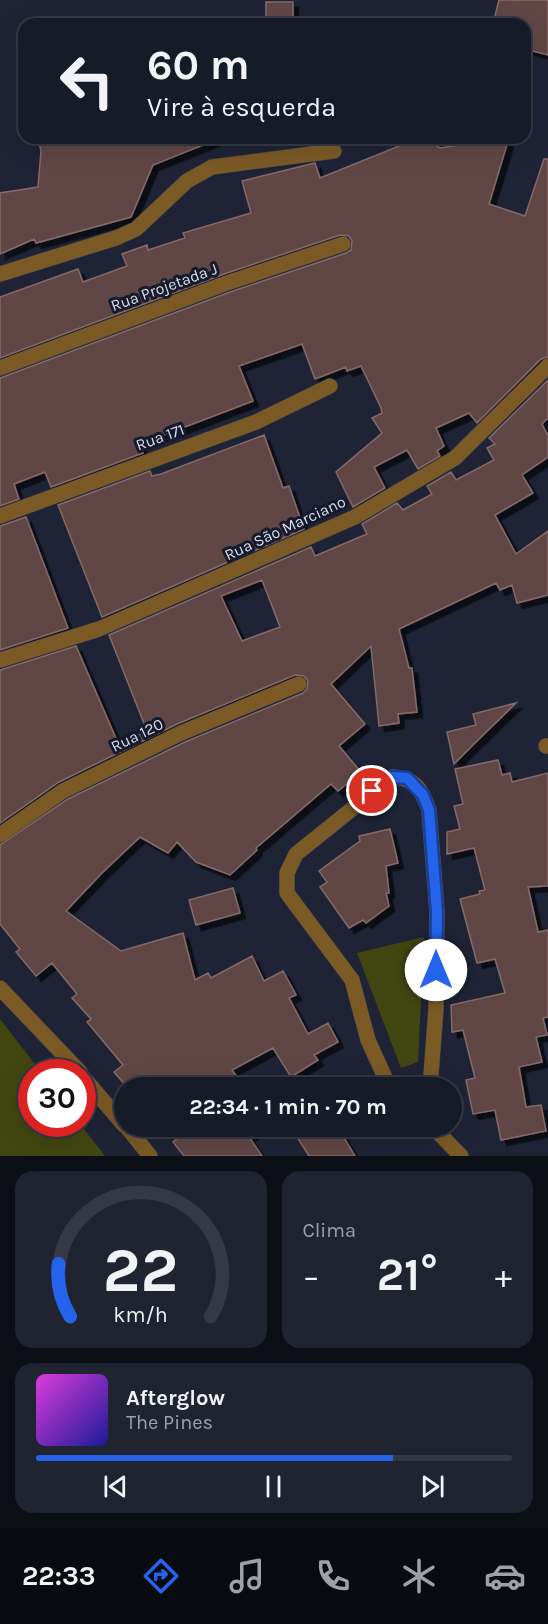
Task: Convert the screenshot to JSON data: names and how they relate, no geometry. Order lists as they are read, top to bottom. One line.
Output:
{"streets":{"street":["Rua Projetada J","Rua 171","Rua São Marciano","Rua 120"]},"page":{"turn":["60 m","Vire à esquerda"],"limit":"30","trip":"22:34 · 1 min · 70 m","tile":"Clima","heat":["−","21°","+"],"song":["Afterglow","The Pines"],"tabs":"22:33","gauge":["22","km/h"]}}
